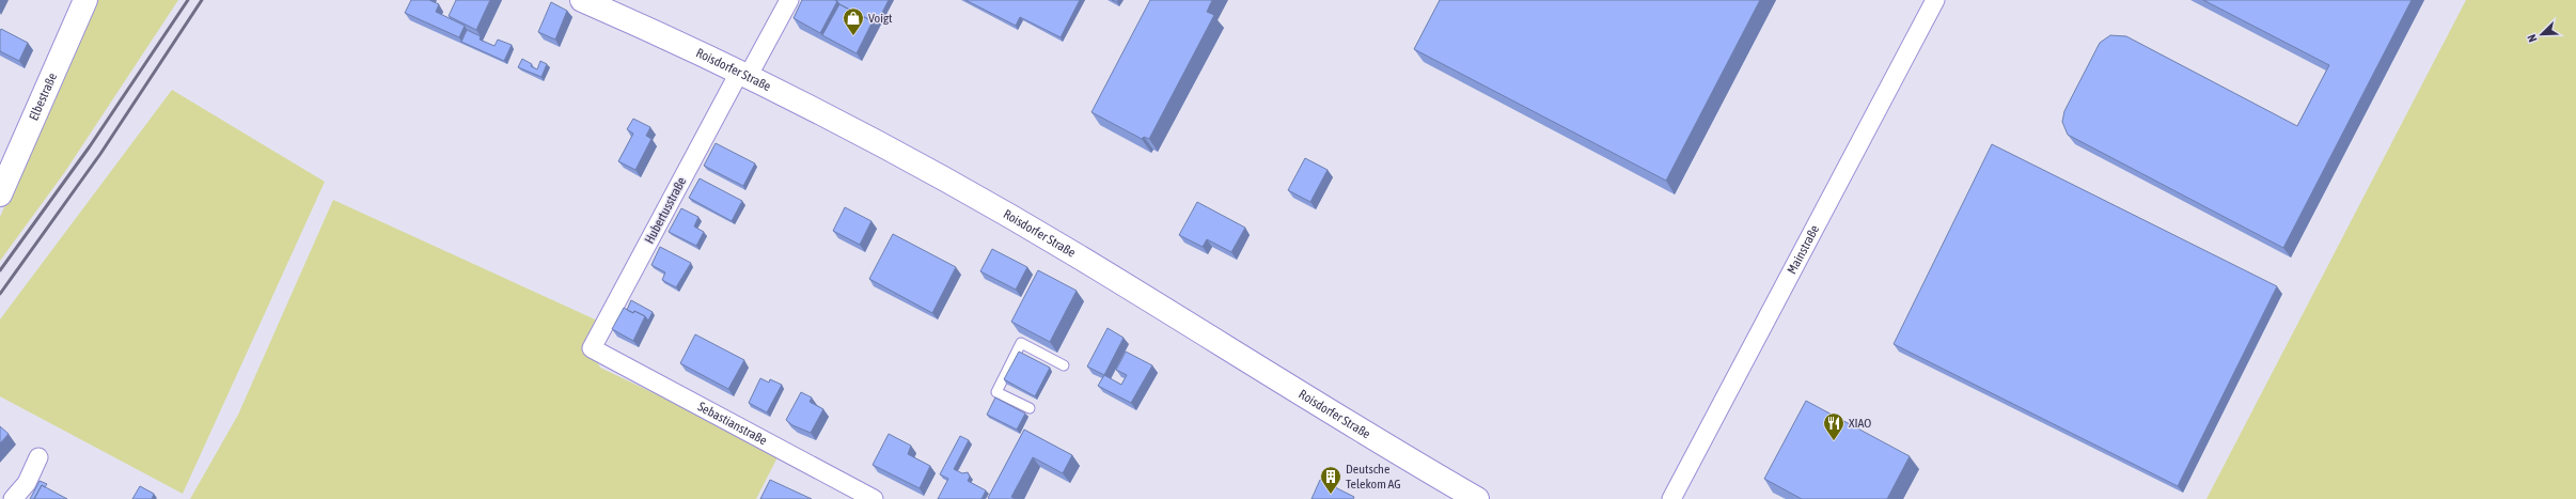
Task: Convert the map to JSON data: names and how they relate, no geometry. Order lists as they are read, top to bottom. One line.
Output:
{"streets":{"main road":["Roisdorfer Straße","Elbestraße"],"street":["Hubertusstraße","Mainstraße","Sebastianstraße"]},"crossings":[["Roisdorfer Straße","Hubertusstraße"],["Hubertusstraße","Sebastianstraße"]],"places":{"shop":["Voigt"],"restaurant":["XIAO"],"building":["Deutsche Telekom AG"]},"north":"bottom left"}
